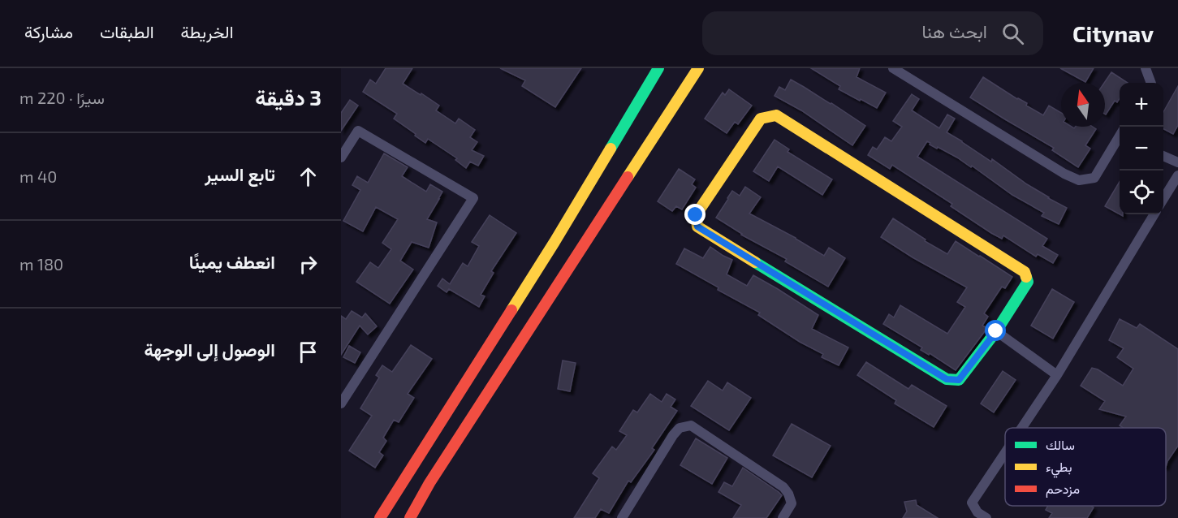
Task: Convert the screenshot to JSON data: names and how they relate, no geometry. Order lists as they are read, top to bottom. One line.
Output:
{"legend":["سالك","بطيء","مزدحم"],"north":"top","page":{"header":"Citynav","search":"ابحث هنا","nav":["الخريطة","الطبقات","مشاركة"],"heading":["3 دقيقة","سيرًا · 220 m"],"map_buttons":["+","−"],"list":[["تابع السير","40 m"],["انعطف يمينًا","180 m"],"الوصول إلى الوجهة"]}}
